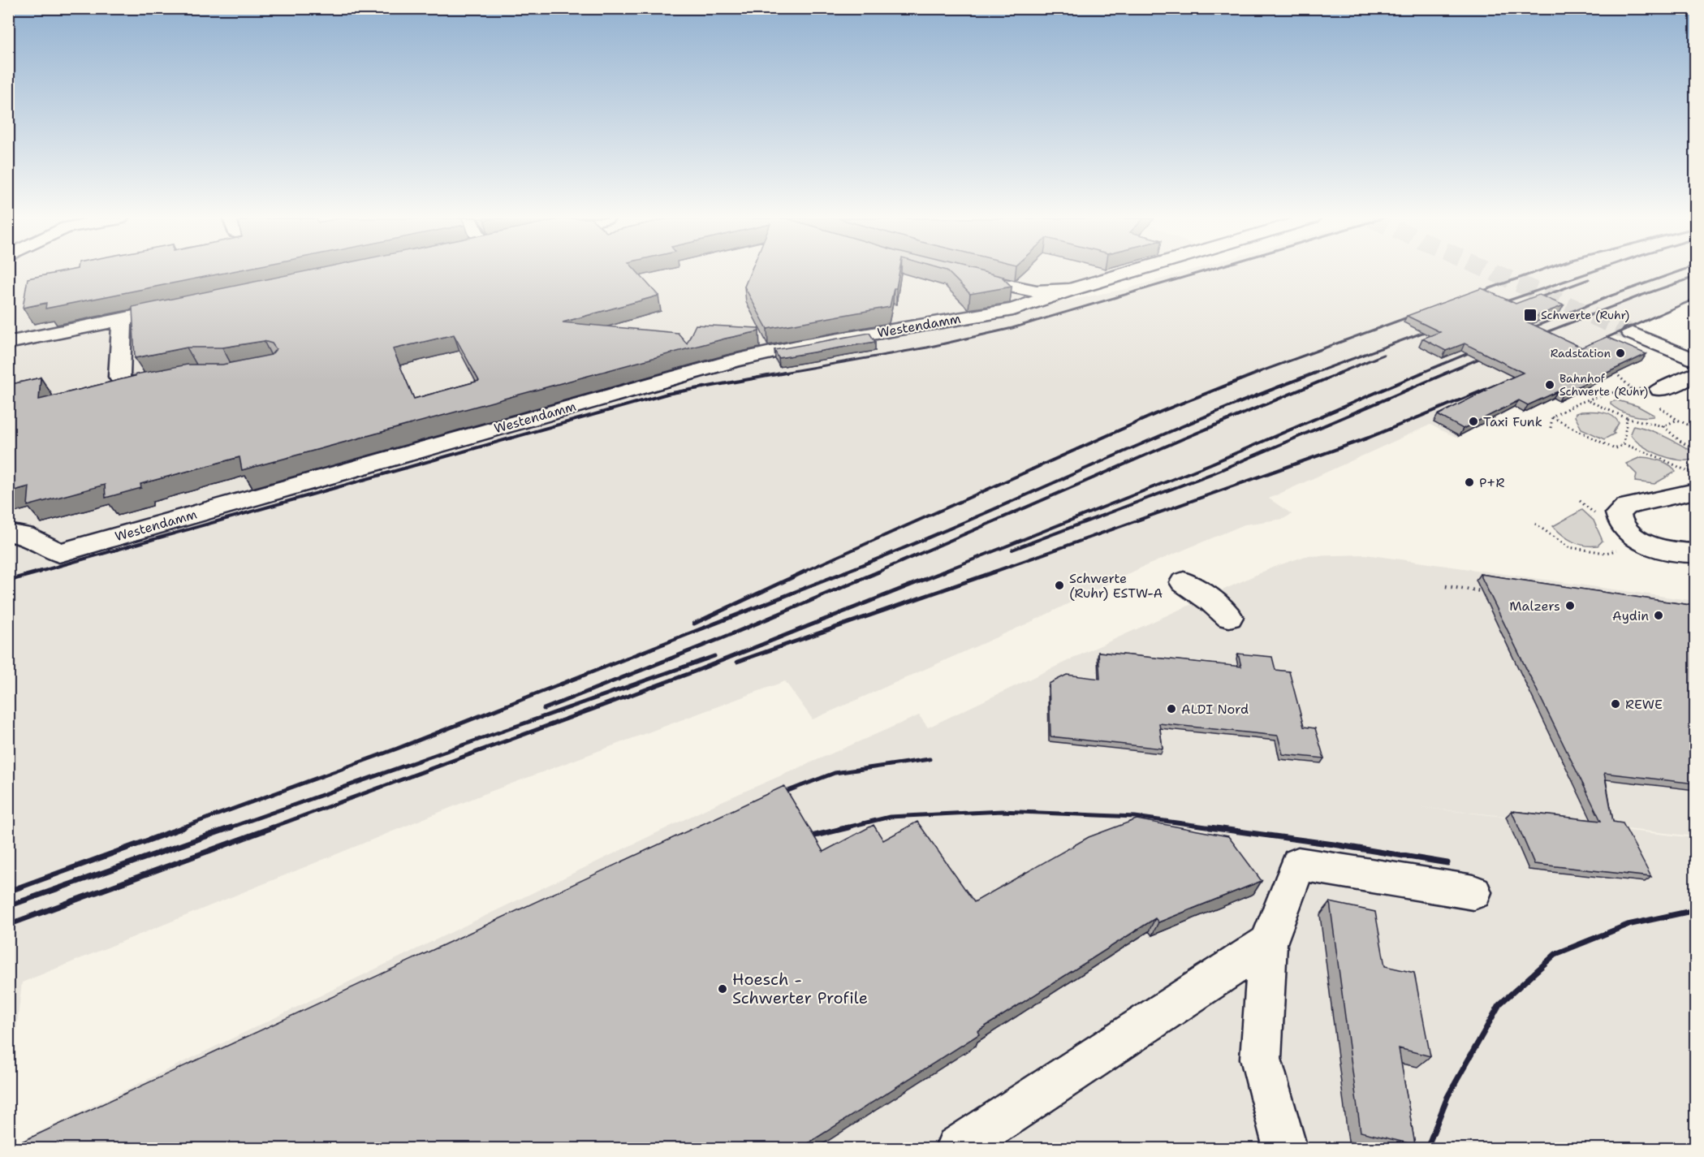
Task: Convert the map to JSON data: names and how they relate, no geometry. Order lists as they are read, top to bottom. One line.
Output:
{"streets":{"street":["Westendamm"]},"places":{"transit":["Schwerte (Ruhr)"],"other":["Radstation","Bahnhof Schwerte (Ruhr)","Taxi Funk","P+R","Schwerte (Ruhr) ESTW-A","Malzers","Aydin","REWE","ALDI Nord","Hoesch - Schwerter Profile"]}}
